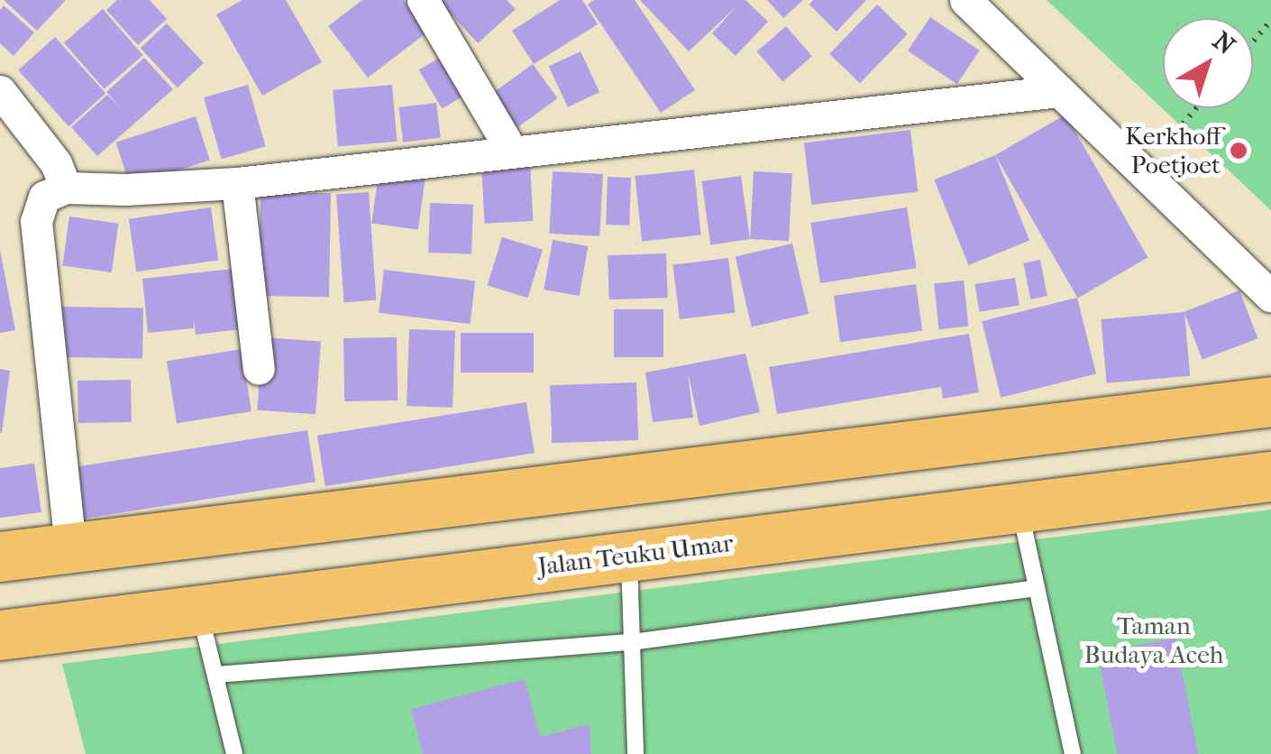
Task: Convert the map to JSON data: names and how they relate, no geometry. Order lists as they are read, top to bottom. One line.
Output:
{"streets":{"highway":["Jalan Teuku Umar"]},"parks":["Taman Budaya Aceh"],"places":["Kerkhoff Poetjoet"],"north":"top right"}
